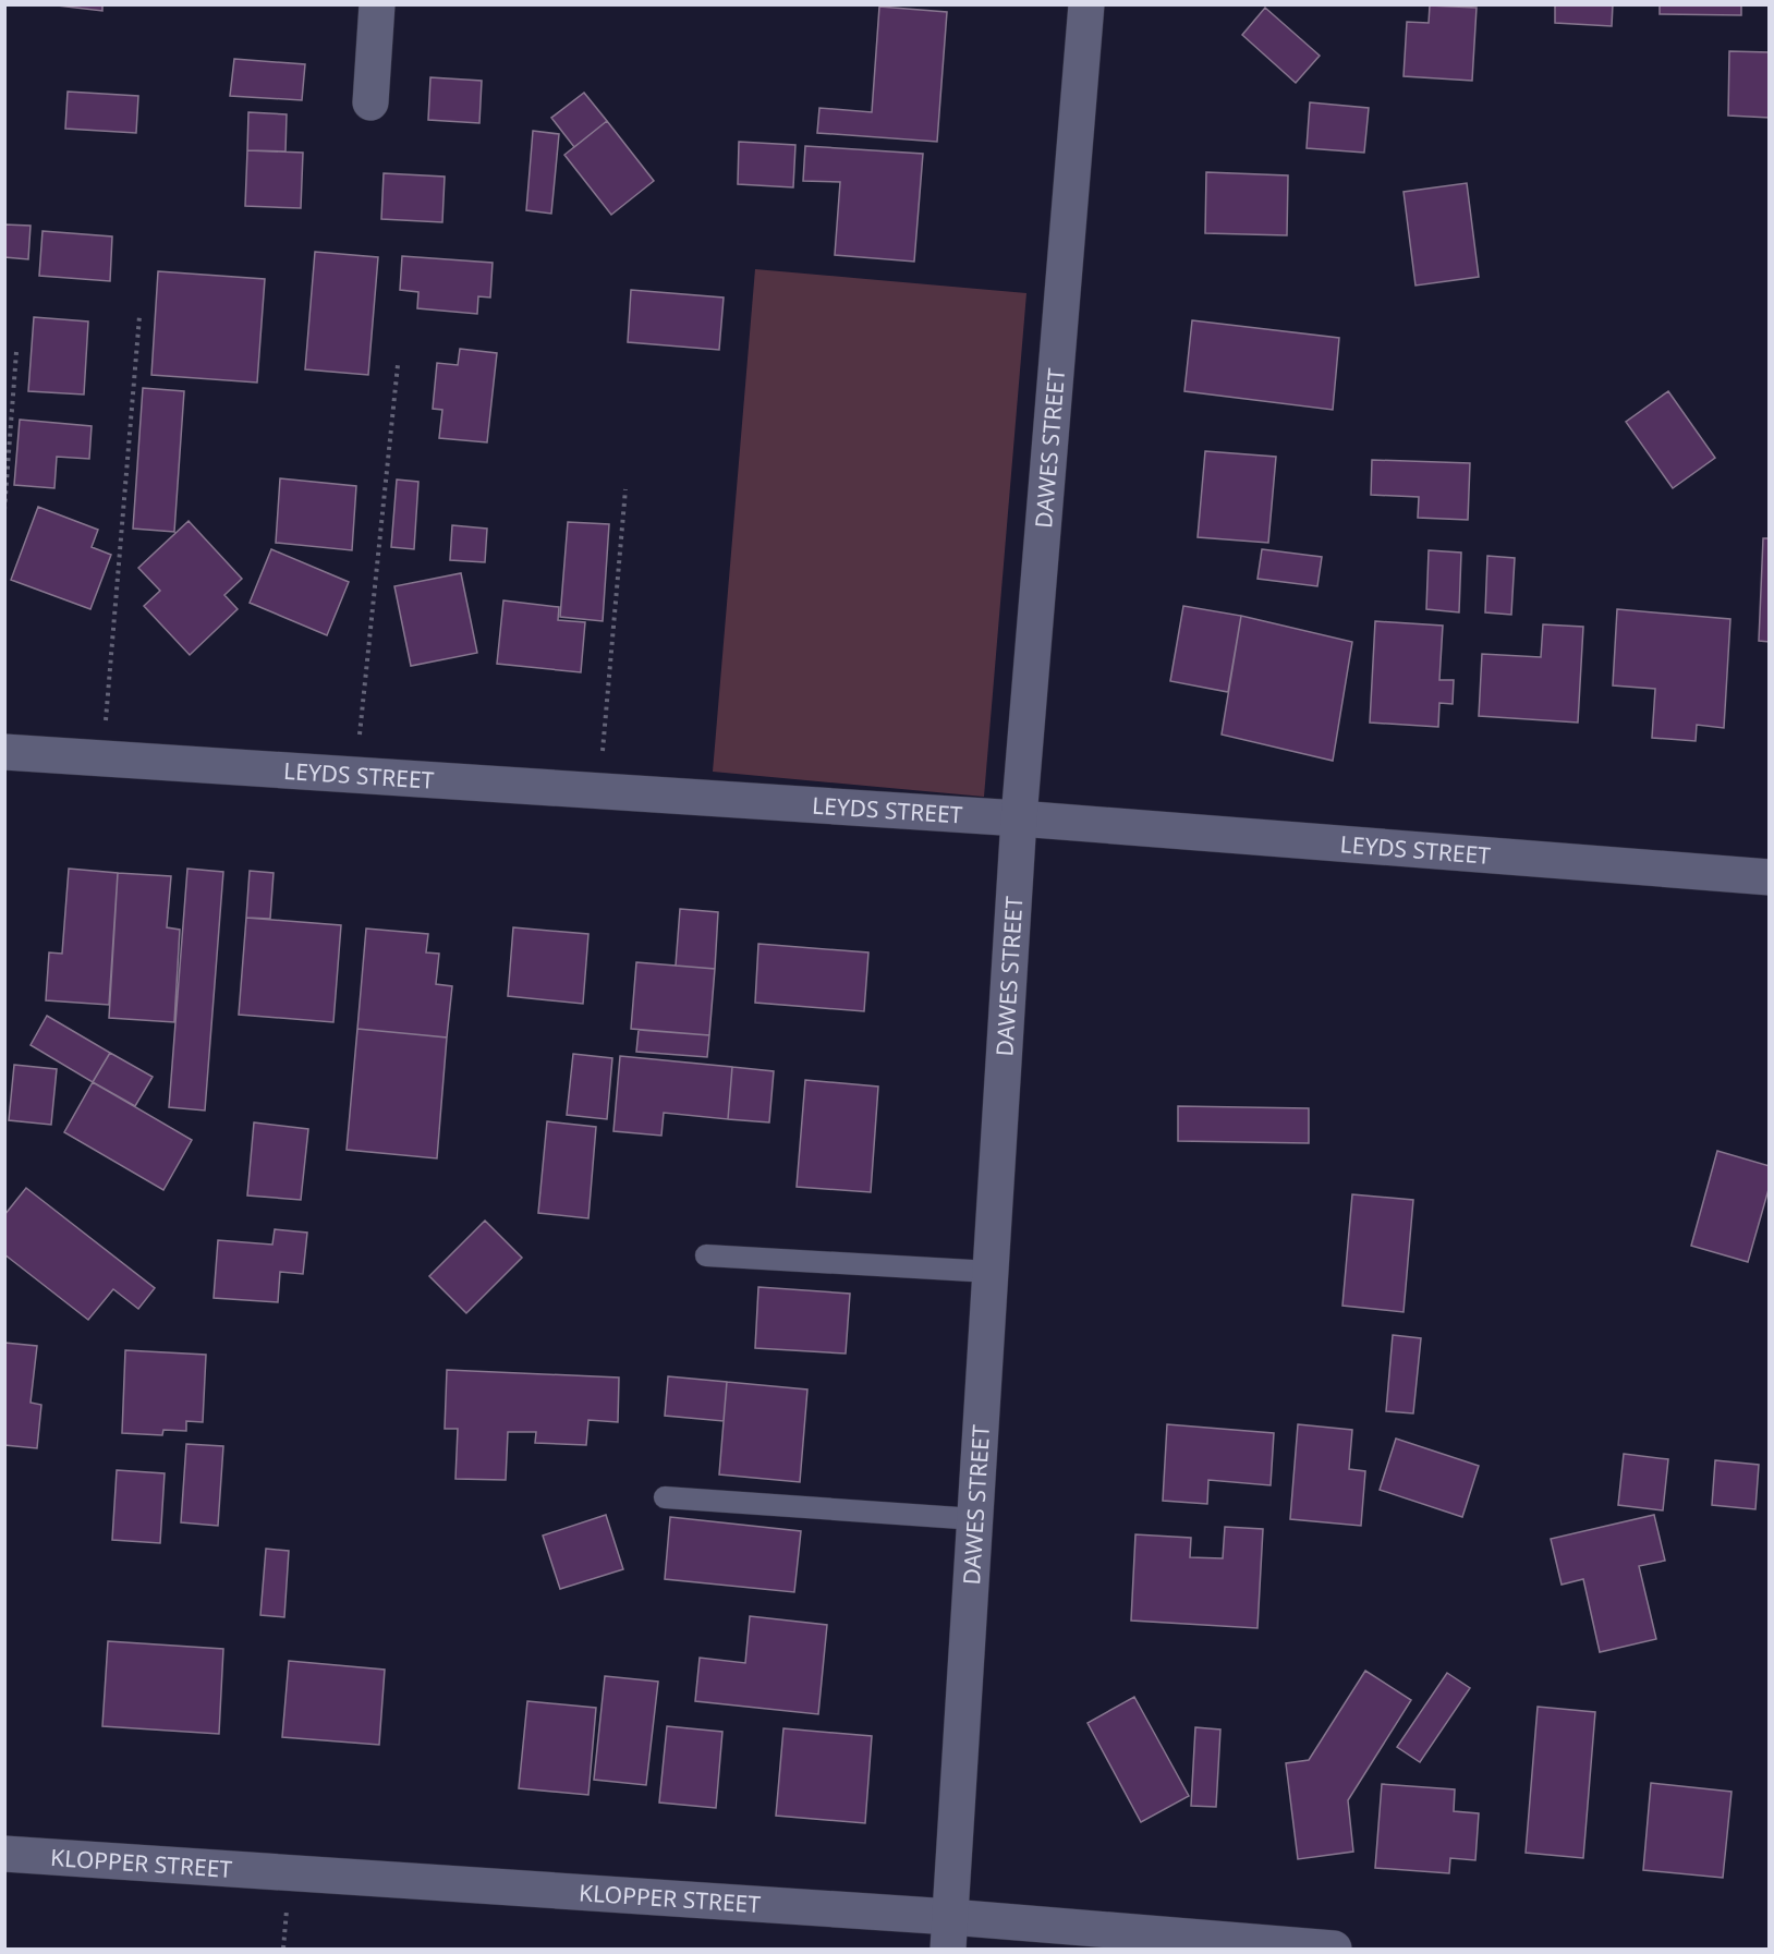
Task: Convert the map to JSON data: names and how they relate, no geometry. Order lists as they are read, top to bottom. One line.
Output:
{"streets":{"street":["DAWES STREET","LEYDS STREET","KLOPPER STREET"]},"crossings":[["DAWES STREET","LEYDS STREET"],["DAWES STREET","KLOPPER STREET"]]}
